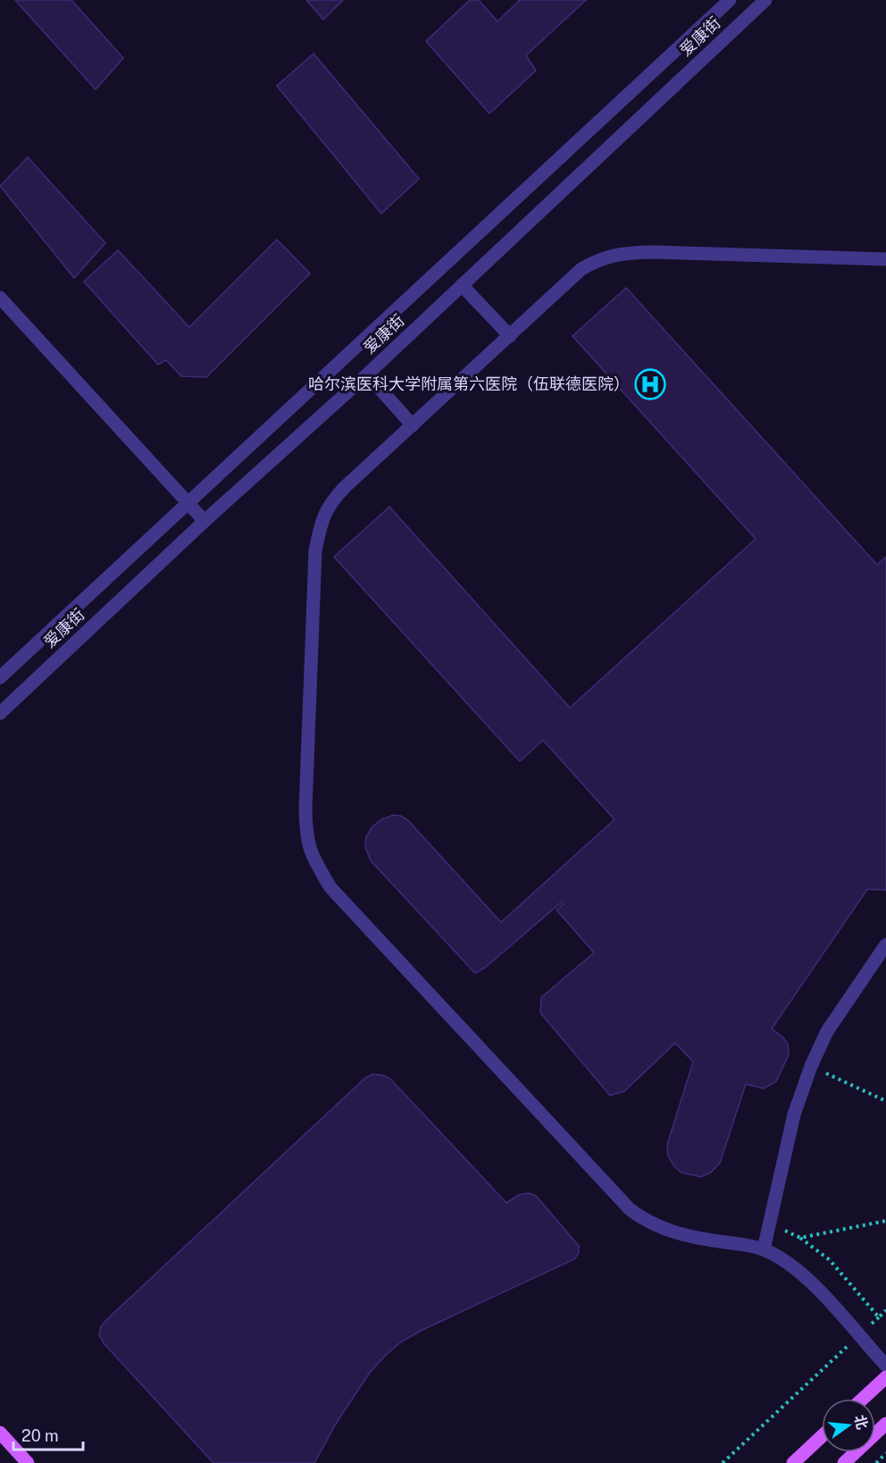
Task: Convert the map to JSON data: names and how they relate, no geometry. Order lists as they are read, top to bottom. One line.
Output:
{"streets":{"street":["爱康街"]},"places":{"hospital":["哈尔滨医科大学附属第六医院（伍联德医院）"]},"scale_bar":"20 m","north":"right"}
